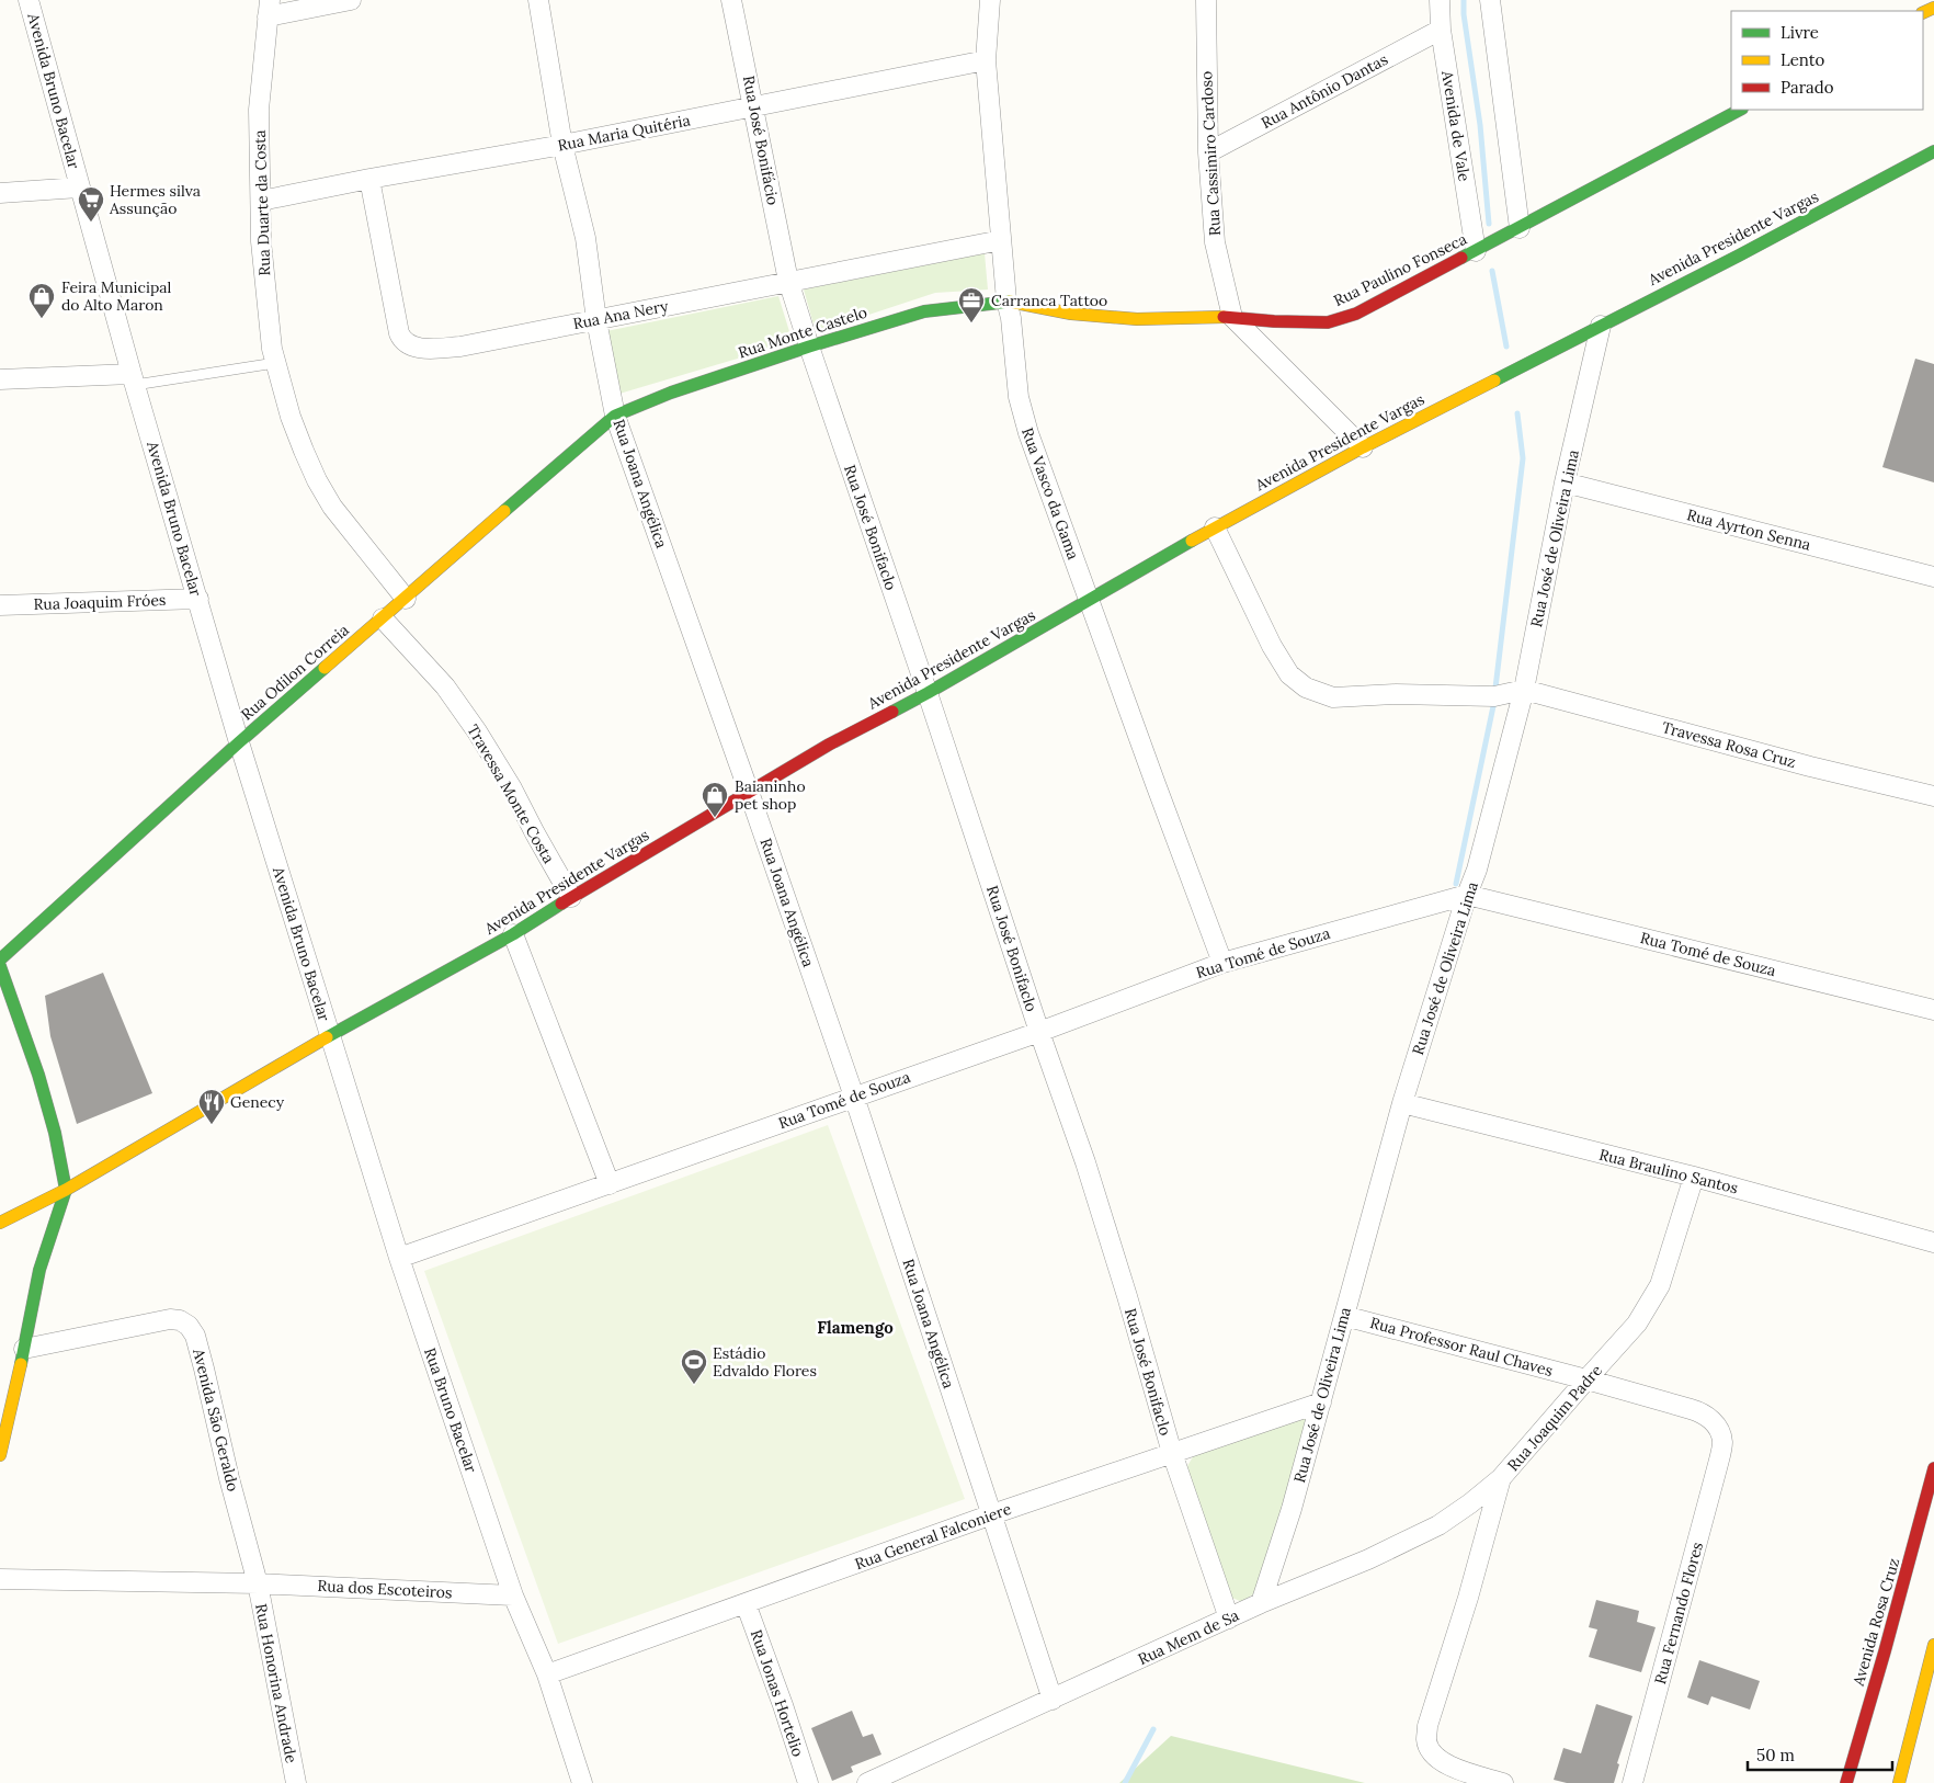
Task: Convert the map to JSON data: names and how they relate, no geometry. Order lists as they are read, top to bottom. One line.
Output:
{"streets":{"main road":["Avenida Presidente Vargas","Rua Paulino Fonseca","Rua Monte Castelo","Rua Odilon Correia","Avenida Rosa Cruz"],"street":["Avenida Bruno Bacelar","Rua Antônio Dantas","Avenida de Vale","Rua Maria Quitéria","Rua José Bonifácio","Rua Cassimiro Cardoso","Rua Duarte da Costa","Rua Ana Nery","Rua Joana Angélica","Rua Vasco da Gama","Rua José Bonifaclo","Rua Ayrton Senna","Rua José de Oliveira Lima","Rua Joaquim Fróes","Travessa Rosa Cruz","Travessa Monte Costa","Rua Tomé de Souza","Rua Braulino Santos","Rua Professor Raul Chaves","Rua Bruno Bacelar","Rua Joaquim Padre","Avenida São Geraldo","Rua General Falconiere","Rua dos Escoteiros","Rua Fernando Flores","Rua Mem de Sa","Rua Honorina Andrade","Rua Jonas Hortelio"]},"crossings":[["Avenida Bruno Bacelar","Avenida Presidente Vargas"],["Avenida Bruno Bacelar","Rua Joaquim Fróes"],["Avenida Bruno Bacelar","Rua Odilon Correia"],["Avenida Bruno Bacelar","Rua Bruno Bacelar"],["Rua Antônio Dantas","Avenida de Vale"],["Rua Antônio Dantas","Rua Cassimiro Cardoso"],["Avenida de Vale","Rua Paulino Fonseca"],["Rua Maria Quitéria","Rua José Bonifácio"],["Rua Maria Quitéria","Rua Duarte da Costa"],["Rua Maria Quitéria","Rua Ana Nery"],["Rua Maria Quitéria","Rua Joana Angélica"],["Rua Maria Quitéria","Rua Vasco da Gama"],["Rua José Bonifácio","Rua Ana Nery"],["Rua José Bonifácio","Rua José Bonifaclo"],["Rua Cassimiro Cardoso","Rua Paulino Fonseca"],["Rua Duarte da Costa","Rua Odilon Correia"],["Avenida Presidente Vargas","Rua Joana Angélica"],["Avenida Presidente Vargas","Rua Vasco da Gama"],["Avenida Presidente Vargas","Rua José Bonifaclo"],["Avenida Presidente Vargas","Rua José de Oliveira Lima"],["Avenida Presidente Vargas","Travessa Monte Costa"],["Avenida Presidente Vargas","Rua Bruno Bacelar"],["Rua Paulino Fonseca","Rua Monte Castelo"],["Rua Paulino Fonseca","Rua Vasco da Gama"],["Rua Ana Nery","Rua Joana Angélica"],["Rua Ana Nery","Rua Vasco da Gama"],["Rua Ana Nery","Rua José Bonifaclo"],["Rua Monte Castelo","Rua Joana Angélica"],["Rua Monte Castelo","Rua Vasco da Gama"],["Rua Monte Castelo","Rua José Bonifaclo"],["Rua Monte Castelo","Rua Odilon Correia"],["Rua Joana Angélica","Rua Odilon Correia"],["Rua Joana Angélica","Rua Tomé de Souza"],["Rua Joana Angélica","Rua General Falconiere"],["Rua Joana Angélica","Rua Mem de Sa"],["Rua Vasco da Gama","Rua Tomé de Souza"],["Rua José Bonifaclo","Rua Tomé de Souza"],["Rua José Bonifaclo","Rua General Falconiere"],["Rua José Bonifaclo","Rua Mem de Sa"],["Rua Ayrton Senna","Rua José de Oliveira Lima"],["Rua José de Oliveira Lima","Travessa Rosa Cruz"],["Rua José de Oliveira Lima","Rua Tomé de Souza"],["Rua José de Oliveira Lima","Rua Braulino Santos"],["Rua José de Oliveira Lima","Rua Professor Raul Chaves"],["Rua José de Oliveira Lima","Rua General Falconiere"],["Rua José de Oliveira Lima","Rua Mem de Sa"],["Rua Odilon Correia","Travessa Monte Costa"],["Rua Tomé de Souza","Rua Bruno Bacelar"],["Rua Braulino Santos","Rua Joaquim Padre"],["Rua Professor Raul Chaves","Rua Joaquim Padre"],["Rua Professor Raul Chaves","Rua Fernando Flores"],["Rua Bruno Bacelar","Rua General Falconiere"],["Rua Bruno Bacelar","Rua dos Escoteiros"],["Rua Joaquim Padre","Rua Mem de Sa"],["Avenida São Geraldo","Rua dos Escoteiros"],["Avenida São Geraldo","Rua Honorina Andrade"],["Rua General Falconiere","Rua Jonas Hortelio"],["Rua dos Escoteiros","Rua Honorina Andrade"]],"districts":["Flamengo"],"places":{"supermarket":["Hermes silva Assunção"],"shop":["Feira Municipal do Alto Maron","Baianinho pet shop"],"office":["Carranca Tattoo"],"restaurant":["Genecy"],"sports":["Estádio Edvaldo Flores"]},"legend":["Livre","Lento","Parado"],"scale_bar":"50 m"}
